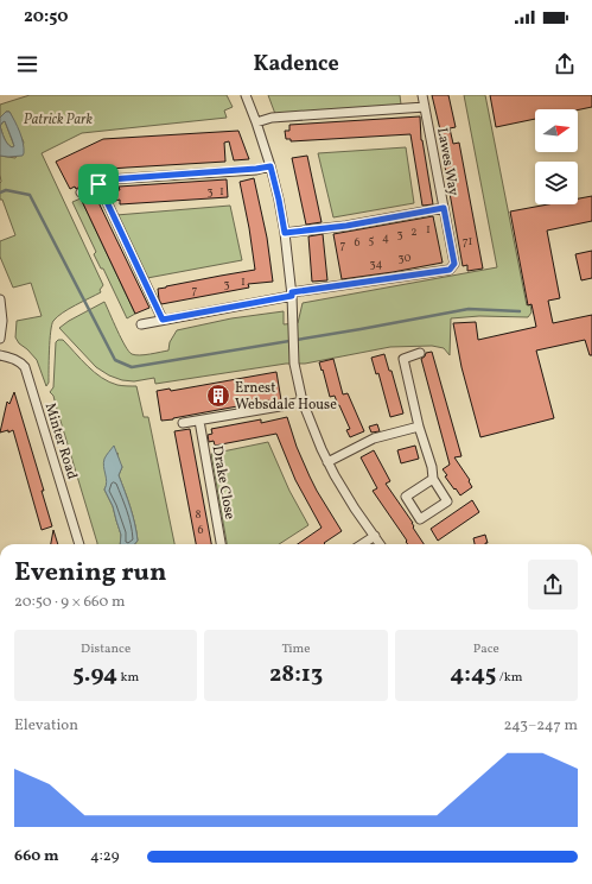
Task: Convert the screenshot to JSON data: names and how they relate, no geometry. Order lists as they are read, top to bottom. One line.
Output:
{"streets":{"street":["Lawes Way","Minter Road","Drake Close"]},"parks":["Patrick Park"],"places":{"building":["Ernest Websdale House"]},"house_numbers":["3","1","1","2","3","4","5","71","6","7","30","34","1","3","7","8","6"],"north":"right","page":{"status":"20:50","header":"Kadence","heading":["Evening run","20:50 · 9 × 660 m"],"stats":[["Distance","5.94 km"],["Time","28:13"],["Pace","4:45 /km"]],"chart":["Elevation","243–247 m"],"list":[{"name":"660 m","note":"4:29"}]}}
